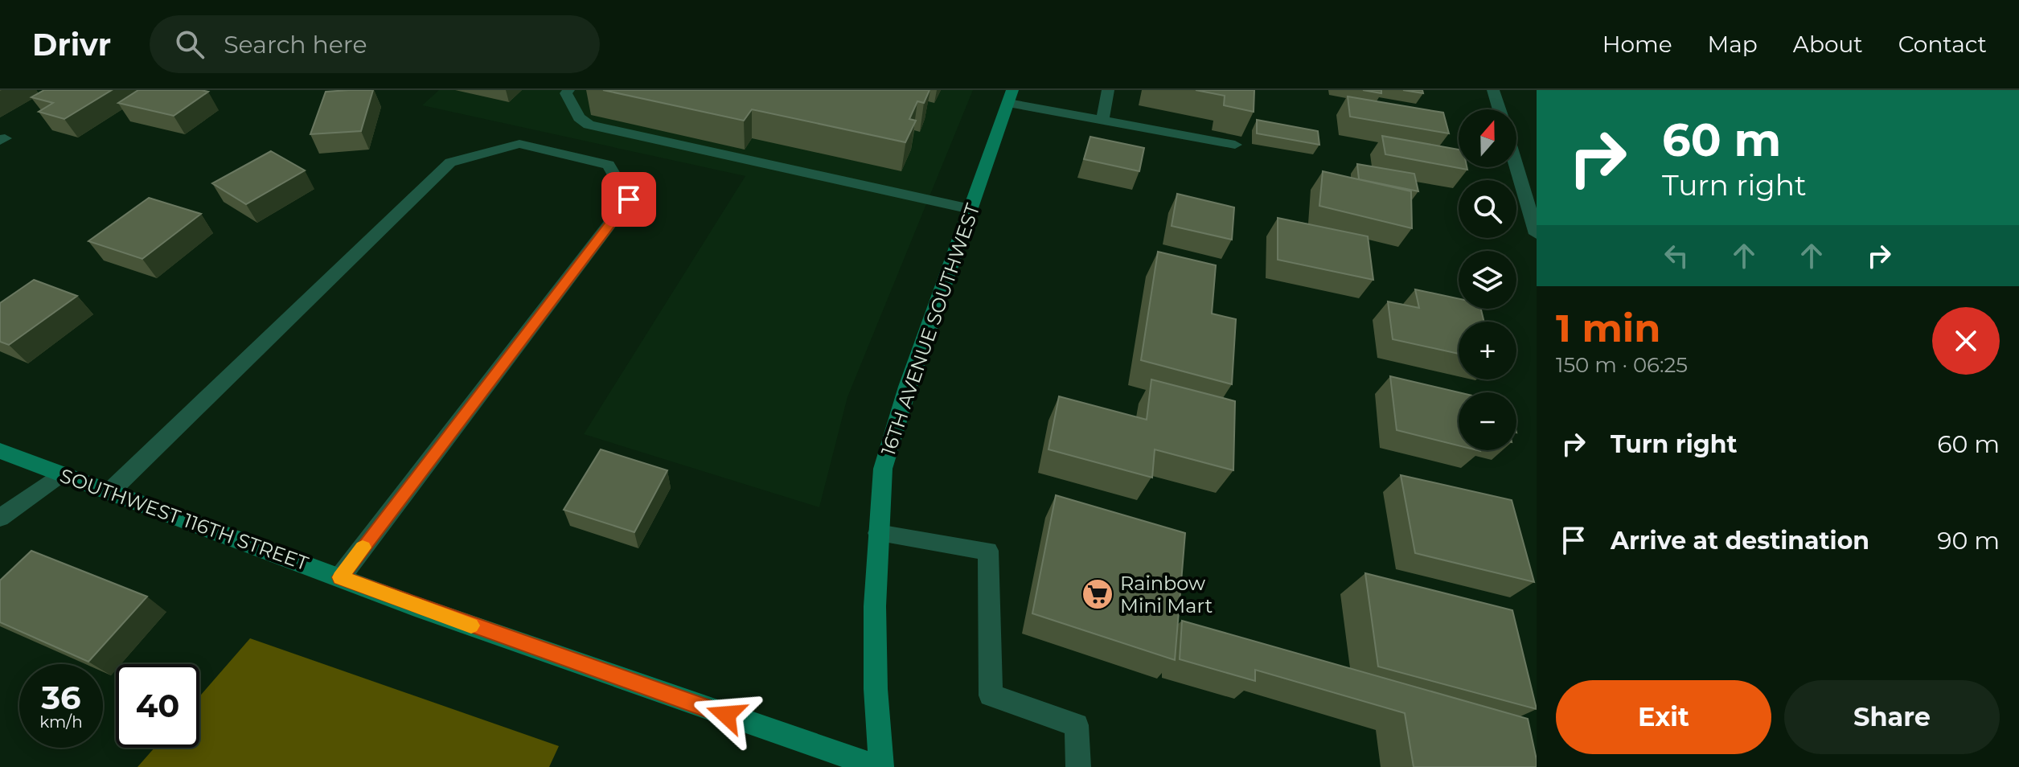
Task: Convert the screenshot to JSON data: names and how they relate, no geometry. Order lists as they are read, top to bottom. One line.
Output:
{"streets":{"main road":["16TH AVENUE SOUTHWEST","SOUTHWEST 116TH STREET"]},"crossings":[["16TH AVENUE SOUTHWEST","SOUTHWEST 116TH STREET"]],"places":{"supermarket":["Rainbow Mini Mart"]},"north":"top","page":{"header":"Drivr","search":"Search here","nav":["Home","Map","About","Contact"],"turn":["60 m","Turn right"],"map_buttons":["+","−"],"heading":["1 min","150 m · 06:25"],"list":[{"name":"Turn right","value":"60 m"},{"name":"Arrive at destination","value":"90 m"}],"speed":"36 km/h","limit":"40","buttons":["Exit","Share"]}}
